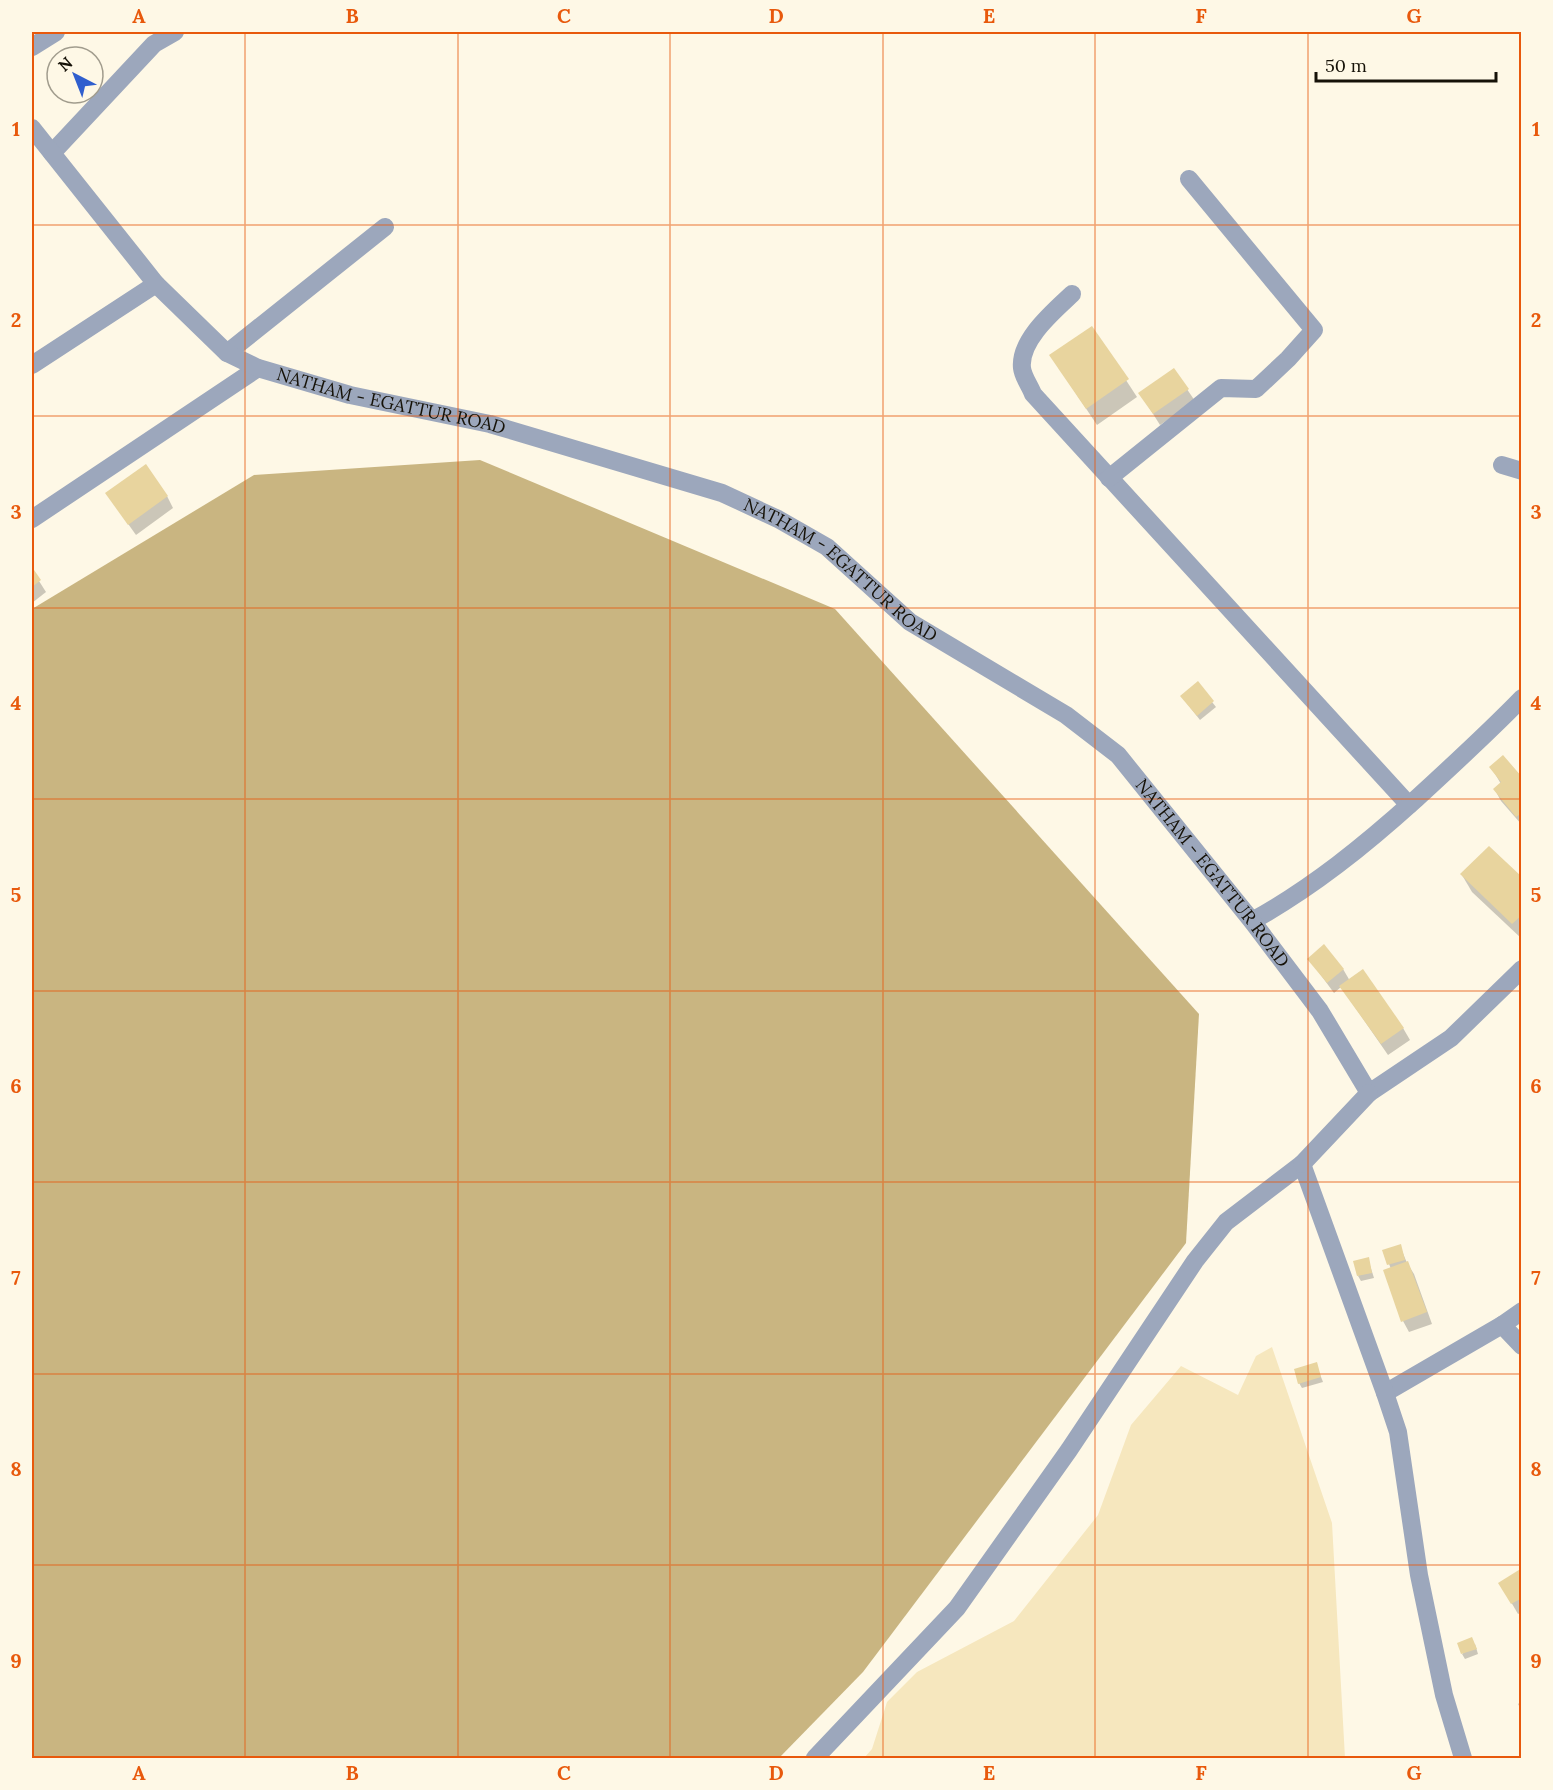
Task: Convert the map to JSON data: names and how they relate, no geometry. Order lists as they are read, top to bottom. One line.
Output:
{"streets":{"street":["NATHAM - EGATTUR ROAD"]},"scale_bar":"50 m","north":"top left","grid":{"columns":["A","B","C","D","E","F","G"],"rows":["1","2","3","4","5","6","7","8","9"]}}
